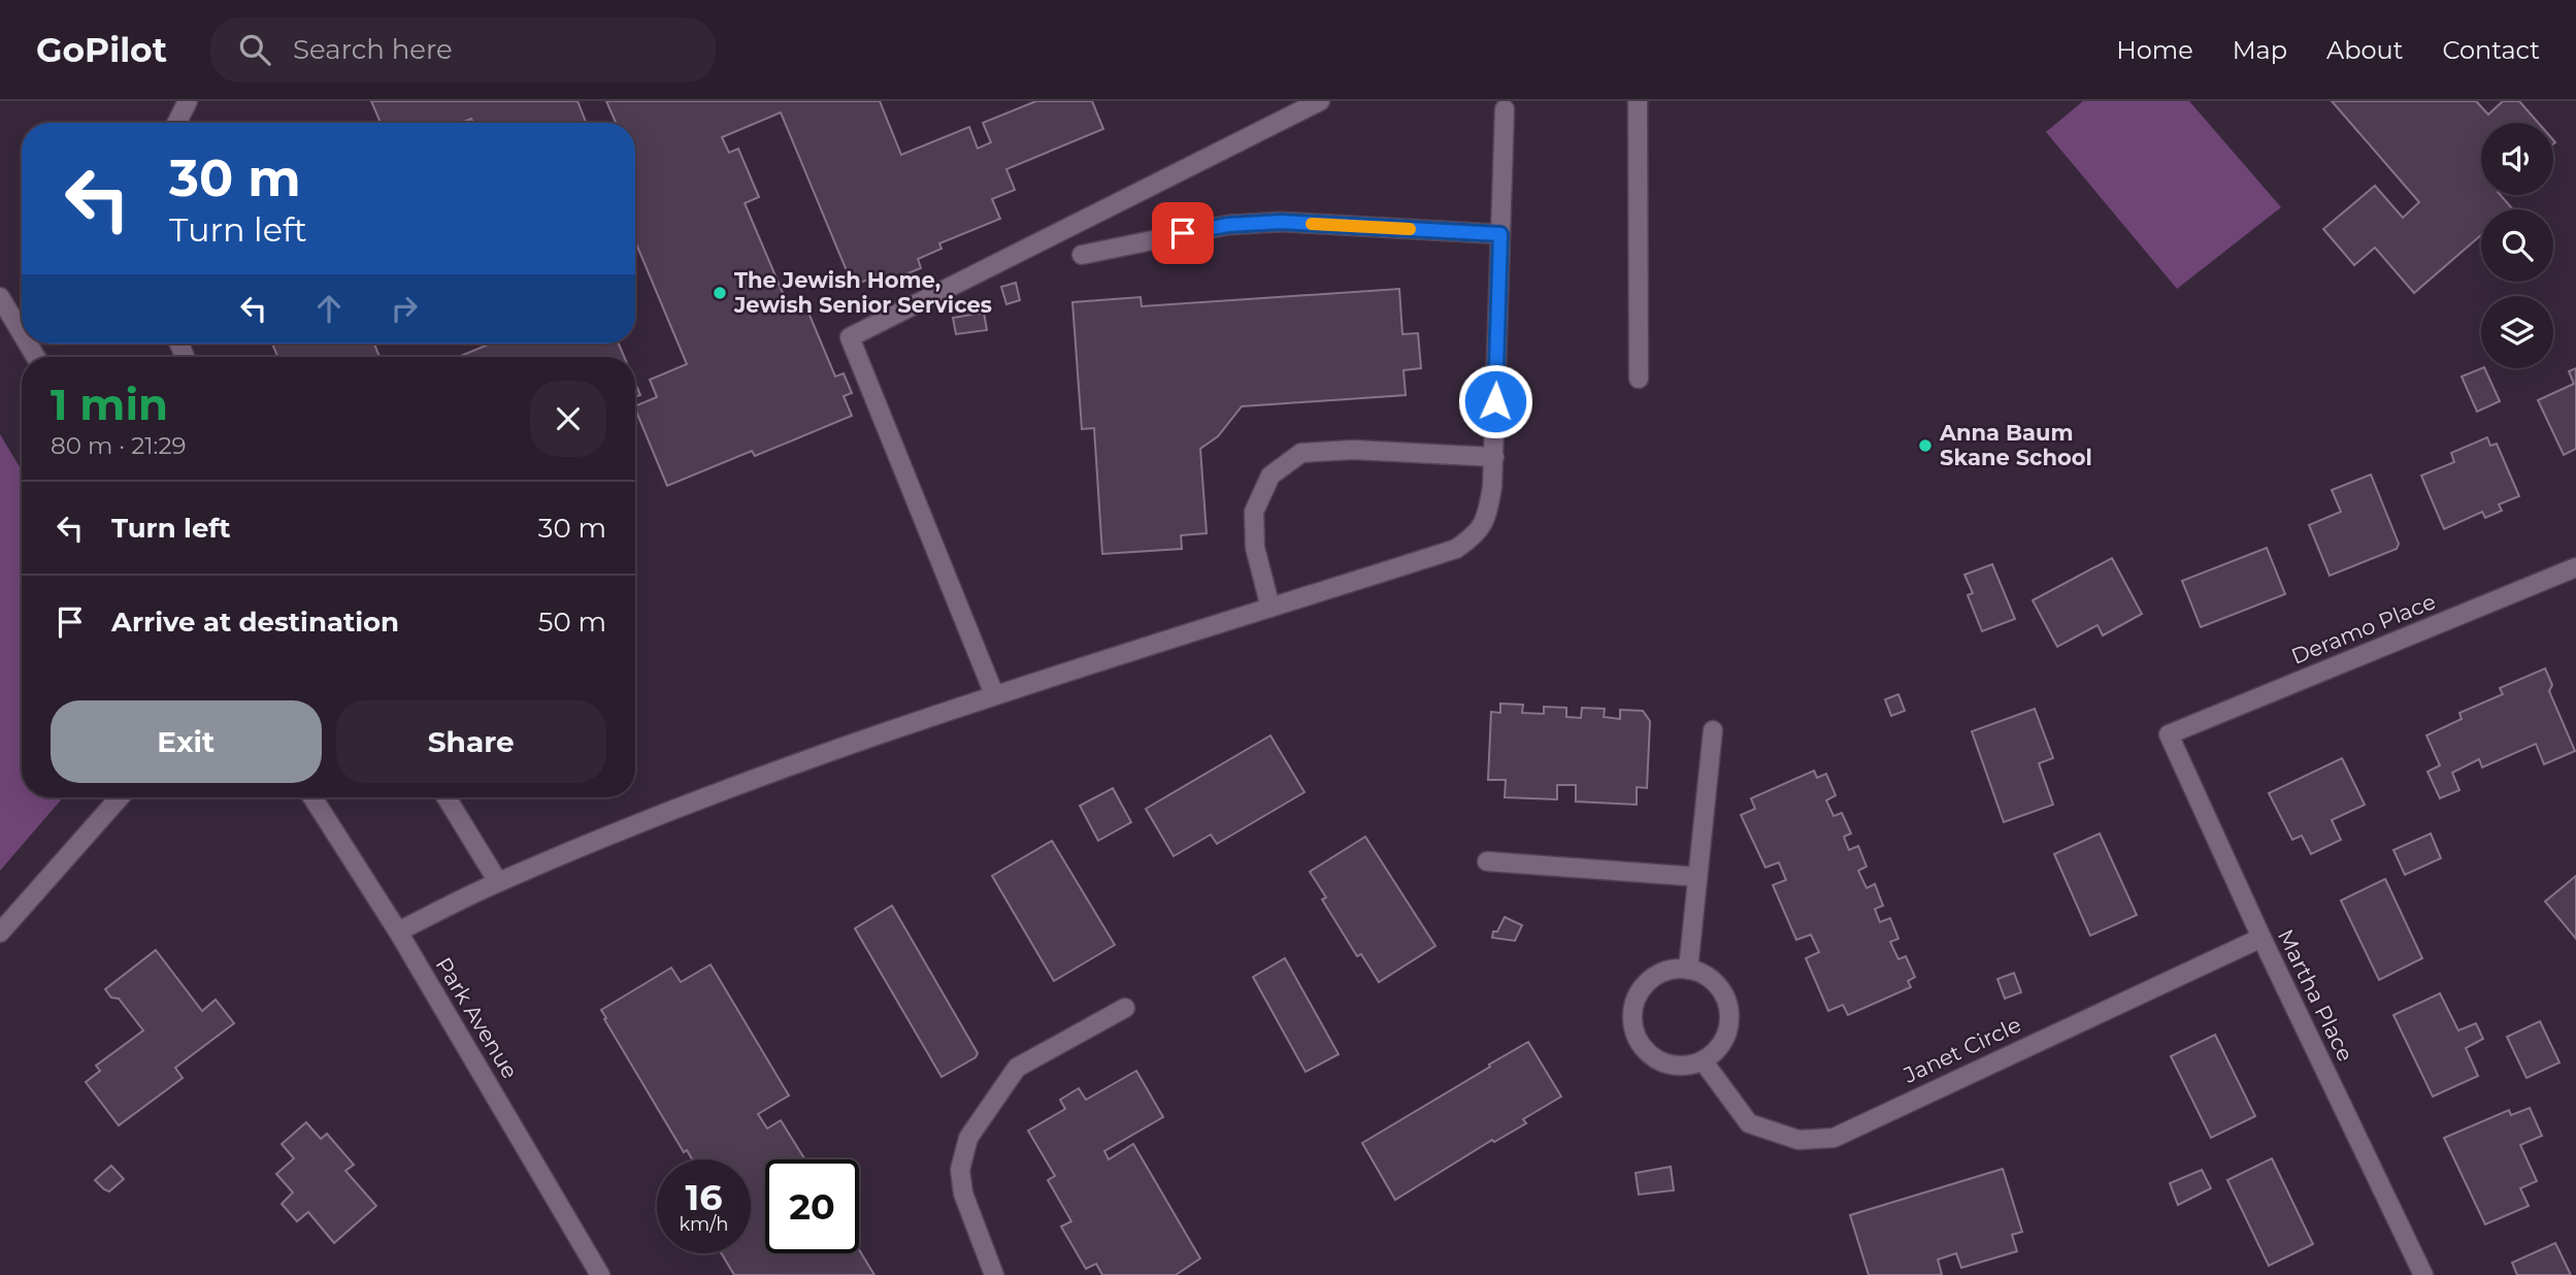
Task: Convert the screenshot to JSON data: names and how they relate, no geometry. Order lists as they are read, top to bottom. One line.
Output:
{"streets":{"street":["Deramo Place","Martha Place","Park Avenue","Janet Circle"]},"crossings":[["Deramo Place","Martha Place"],["Martha Place","Janet Circle"]],"places":["The Jewish Home, Jewish Senior Services","Anna Baum Skane School"],"page":{"header":"GoPilot","search":"Search here","nav":["Home","Map","About","Contact"],"turn":["30 m","Turn left"],"heading":["1 min","80 m · 21:29"],"list":[{"name":"Turn left","value":"30 m"},{"name":"Arrive at destination","value":"50 m"}],"buttons":["Exit","Share"],"speed":"16 km/h","limit":"20"}}
